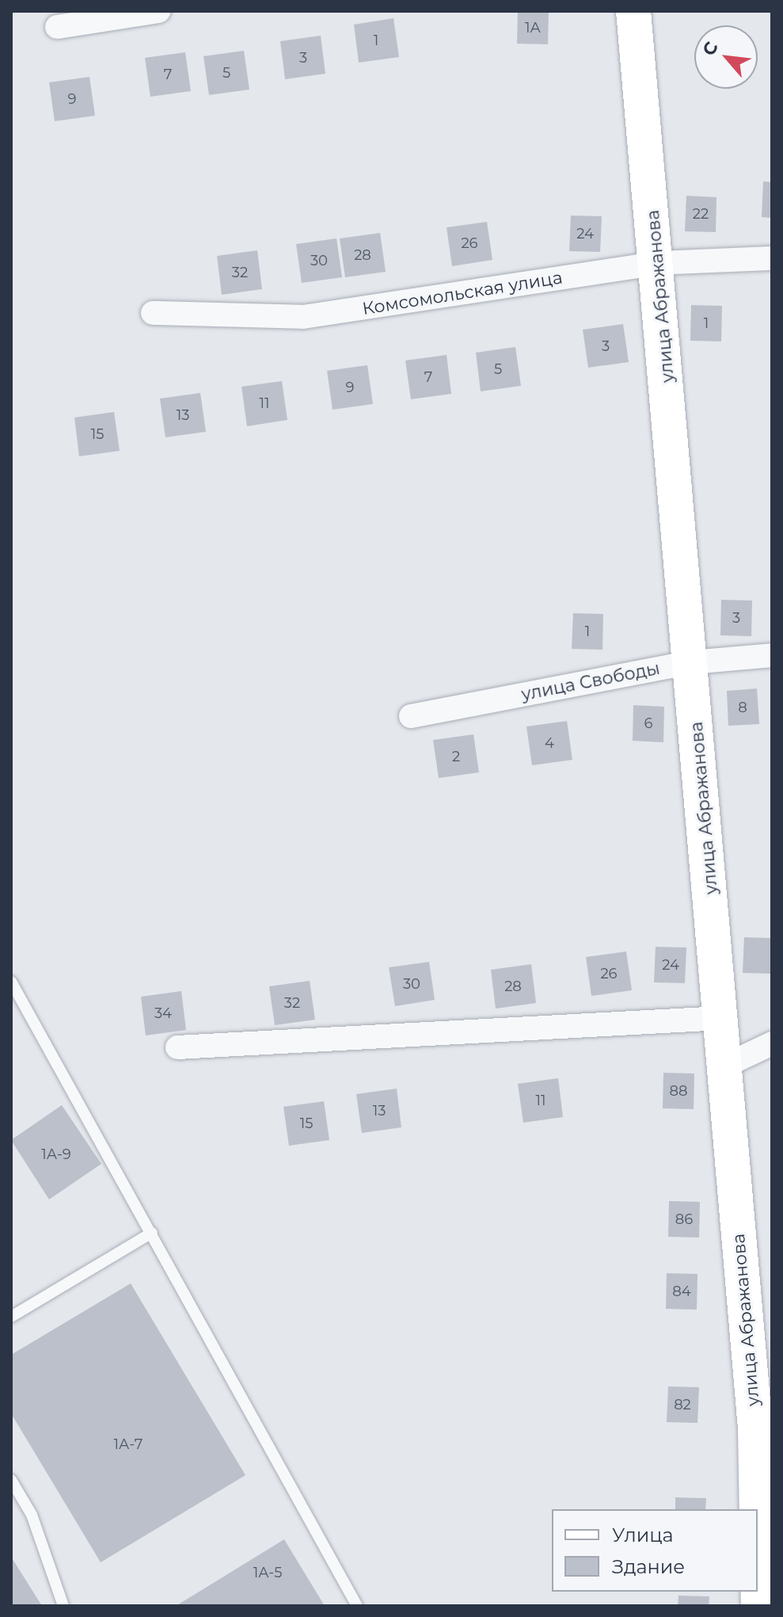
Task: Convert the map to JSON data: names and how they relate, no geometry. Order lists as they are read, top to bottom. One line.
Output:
{"streets":{"main road":["улица Абражанова"],"street":["Комсомольская улица","улица Свободы"]},"crossings":[["Комсомольская улица","улица Абражанова"],["улица Абражанова","улица Свободы"]],"house_numbers":["1А","1","3","5","7","9","22","24","26","28","30","32","1","3","5","7","9","11","13","15","3","1","8","6","4","2","24","26","30","28","32","34","88","11","13","15","1А-9","86","84","82","1А-7","1А-5"],"legend":["Улица","Здание"],"north":"top left"}
